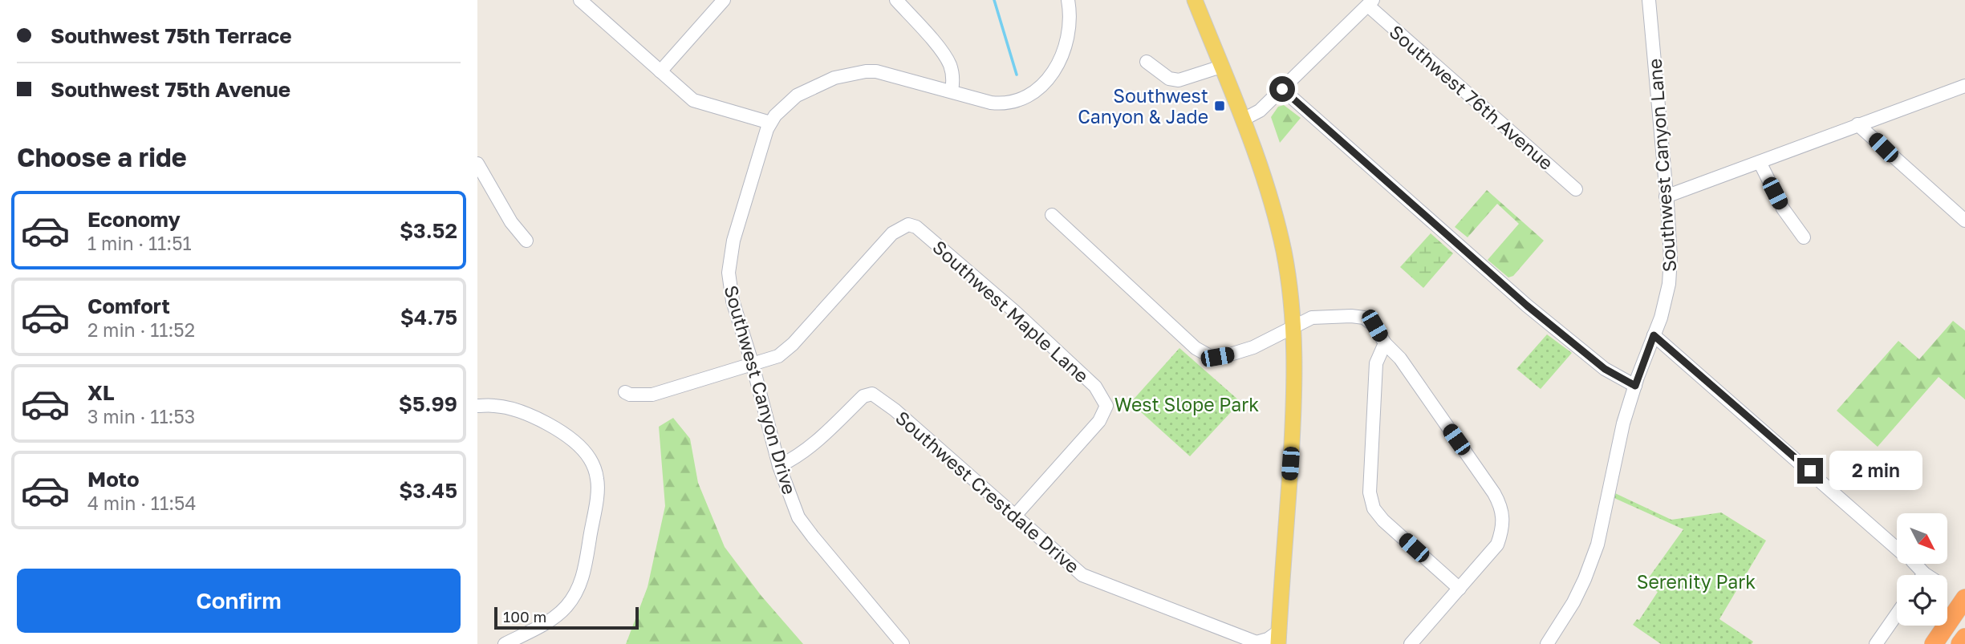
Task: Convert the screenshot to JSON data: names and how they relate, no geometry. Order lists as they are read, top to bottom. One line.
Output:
{"streets":{"street":["Southwest 76th Avenue","Southwest Canyon Lane","Southwest Maple Lane","Southwest Canyon Drive","Southwest Crestdale Drive"]},"crossings":[["Southwest Maple Lane","Southwest Canyon Drive"],["Southwest Maple Lane","Southwest Crestdale Drive"],["Southwest Canyon Drive","Southwest Crestdale Drive"]],"parks":["West Slope Park","Serenity Park"],"places":{"transit":["Southwest Canyon & Jade"]},"scale_bar":"100 m","north":"bottom right","page":{"banner":["Southwest 75th Terrace","Southwest 75th Avenue"],"heading":"Choose a ride","list":[{"name":"Economy","note":"1 min · 11:51","value":"$3.52"},{"name":"Comfort","note":"2 min · 11:52","value":"$4.75"},{"name":"XL","note":"3 min · 11:53","value":"$5.99"},{"name":"Moto","note":"4 min · 11:54","value":"$3.45"}],"bubble":"2 min","buttons":"Confirm","scale":"100 m"}}
